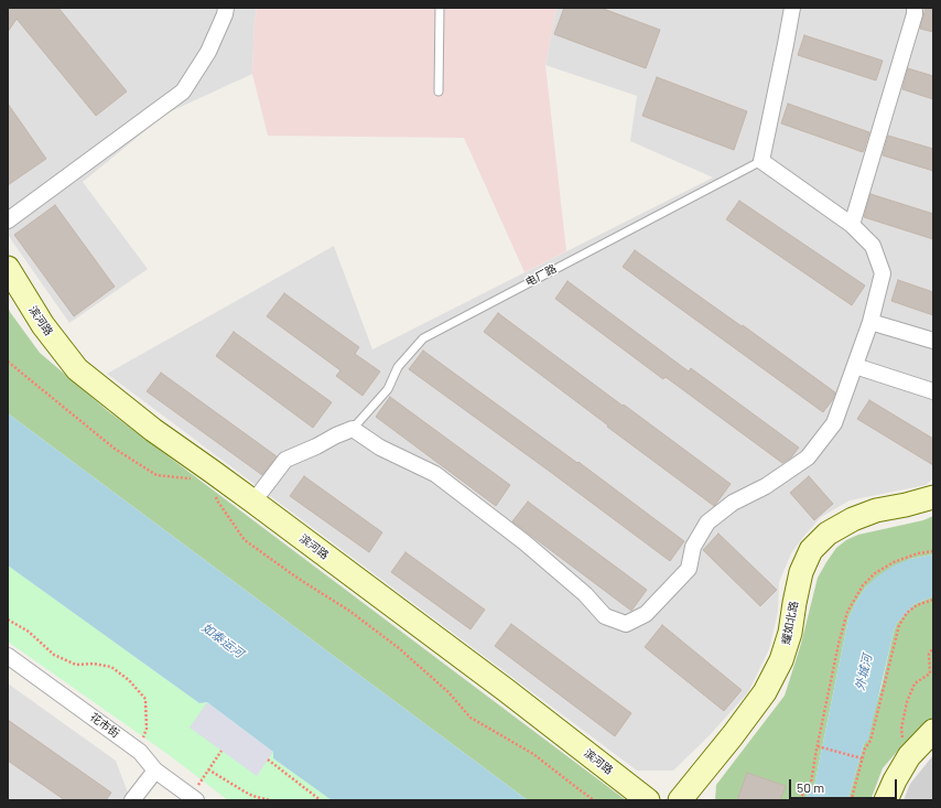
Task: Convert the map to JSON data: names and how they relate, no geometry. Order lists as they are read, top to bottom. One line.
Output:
{"streets":{"street":["滨河路","耀如北路","花市街"],"lane":["电厂路"]},"water":["如泰运河","外城河"],"scale_bar":"50 m"}
